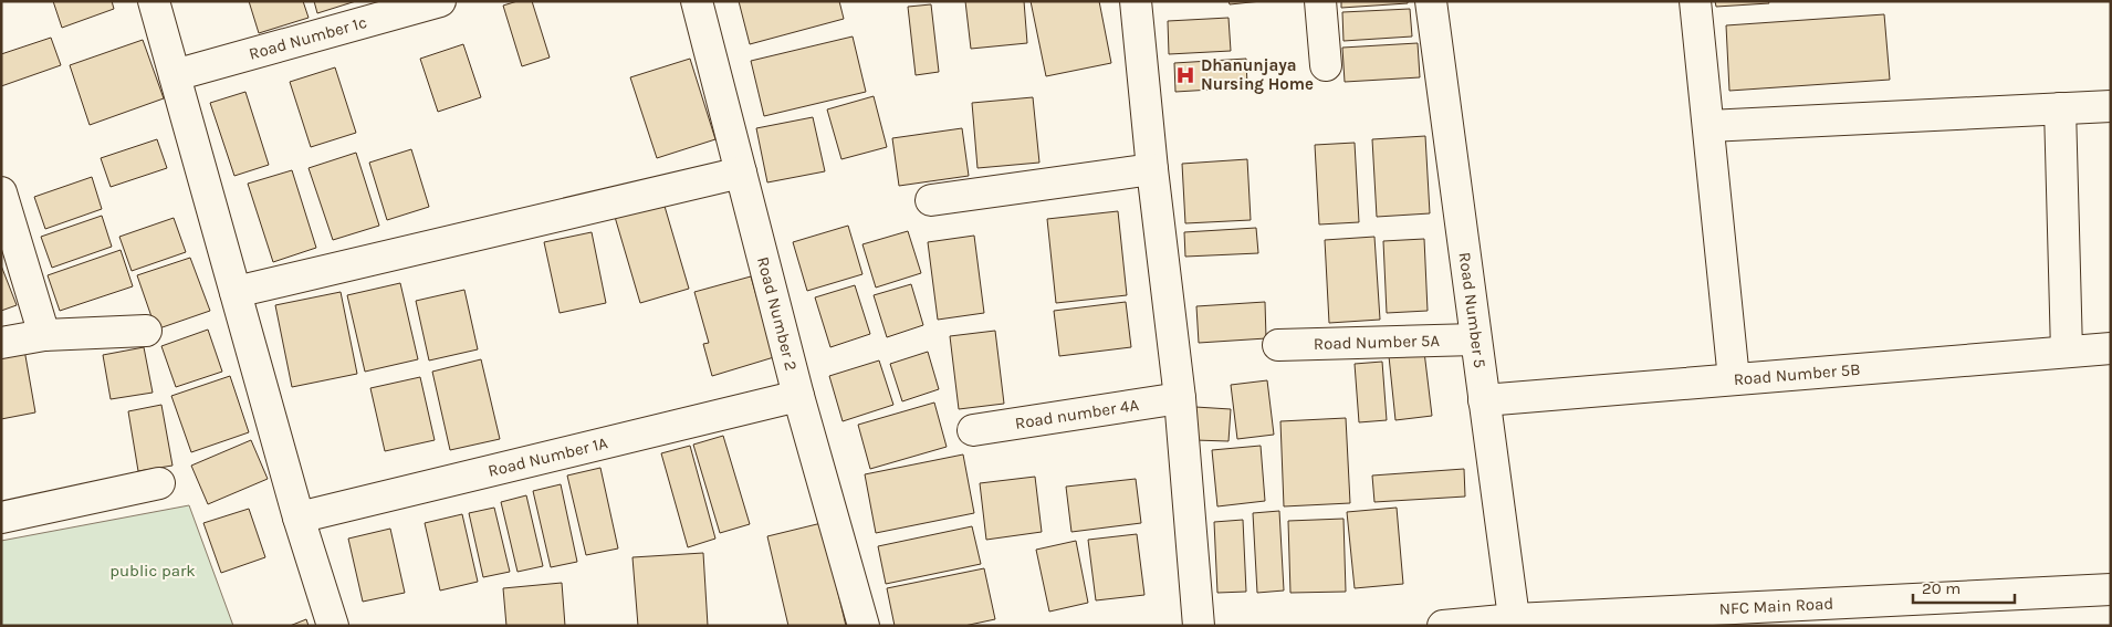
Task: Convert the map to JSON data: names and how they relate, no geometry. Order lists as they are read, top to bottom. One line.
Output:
{"streets":{"street":["Road Number 1c","Road Number 5","Road Number 2","Road Number 5A","Road Number 5B","Road number 4A","Road Number 1A","NFC Main Road"]},"crossings":[["Road Number 5","Road Number 5A"],["Road Number 5","Road Number 5B"],["Road Number 5","NFC Main Road"],["Road Number 2","Road Number 1A"]],"parks":["public park"],"places":{"hospital":["Dhanunjaya Nursing Home"]},"scale_bar":"20 m"}
